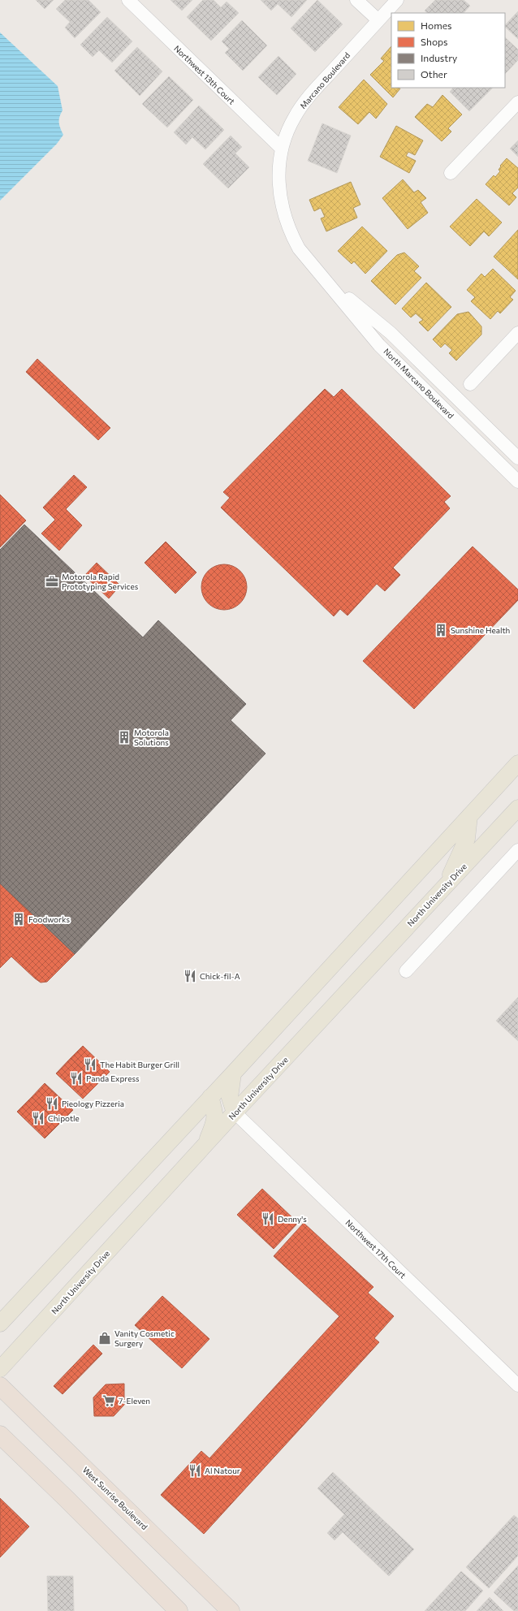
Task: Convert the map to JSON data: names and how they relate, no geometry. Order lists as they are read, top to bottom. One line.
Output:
{"streets":{"highway":["West Sunrise Boulevard"],"main road":["North University Drive"],"street":["Northwest 13th Court","Marcano Boulevard","North Marcano Boulevard","Northwest 17th Court"]},"crossings":[["Northwest 13th Court","Marcano Boulevard"],["Marcano Boulevard","North Marcano Boulevard"],["North University Drive","Northwest 17th Court"]],"places":{"office":["Motorola Rapid Prototyping Services"],"building":["Sunshine Health","Motorola Solutions","Foodworks"],"restaurant":["Chick-fil-A","The Habit Burger Grill","Panda Express","Pieology Pizzeria","Chipotle","Denny's","Al Natour"],"shop":["Vanity Cosmetic Surgery"],"supermarket":["7-Eleven"]},"legend":["Homes","Shops","Industry","Other"]}
